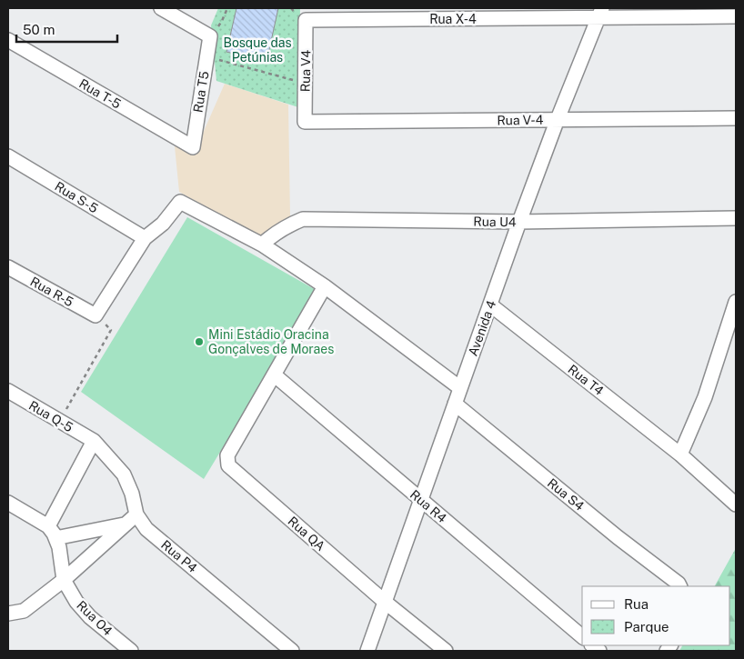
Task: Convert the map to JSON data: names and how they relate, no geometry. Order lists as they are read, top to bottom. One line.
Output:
{"streets":{"street":["Rua X-4","Rua V4","Rua T5","Rua T-5","Rua V-4","Rua S-5","Rua U4","Rua R-5","Avenida 4","Rua T4","Rua Q-5","Rua S4","Rua R4","Rua QA","Rua P4","Rua O4"]},"crossings":[["Rua X-4","Rua V4"],["Rua X-4","Avenida 4"],["Rua V4","Rua V-4"],["Rua T5","Rua T-5"],["Rua V-4","Avenida 4"],["Rua U4","Avenida 4"],["Avenida 4","Rua T4"],["Avenida 4","Rua S4"],["Avenida 4","Rua R4"],["Avenida 4","Rua QA"],["Rua Q-5","Rua P4"],["Rua R4","Rua QA"]],"parks":["Bosque das Petúnias"],"places":["Mini Estádio Oracina Gonçalves de Moraes"],"legend":["Rua","Parque"],"scale_bar":"50 m"}
